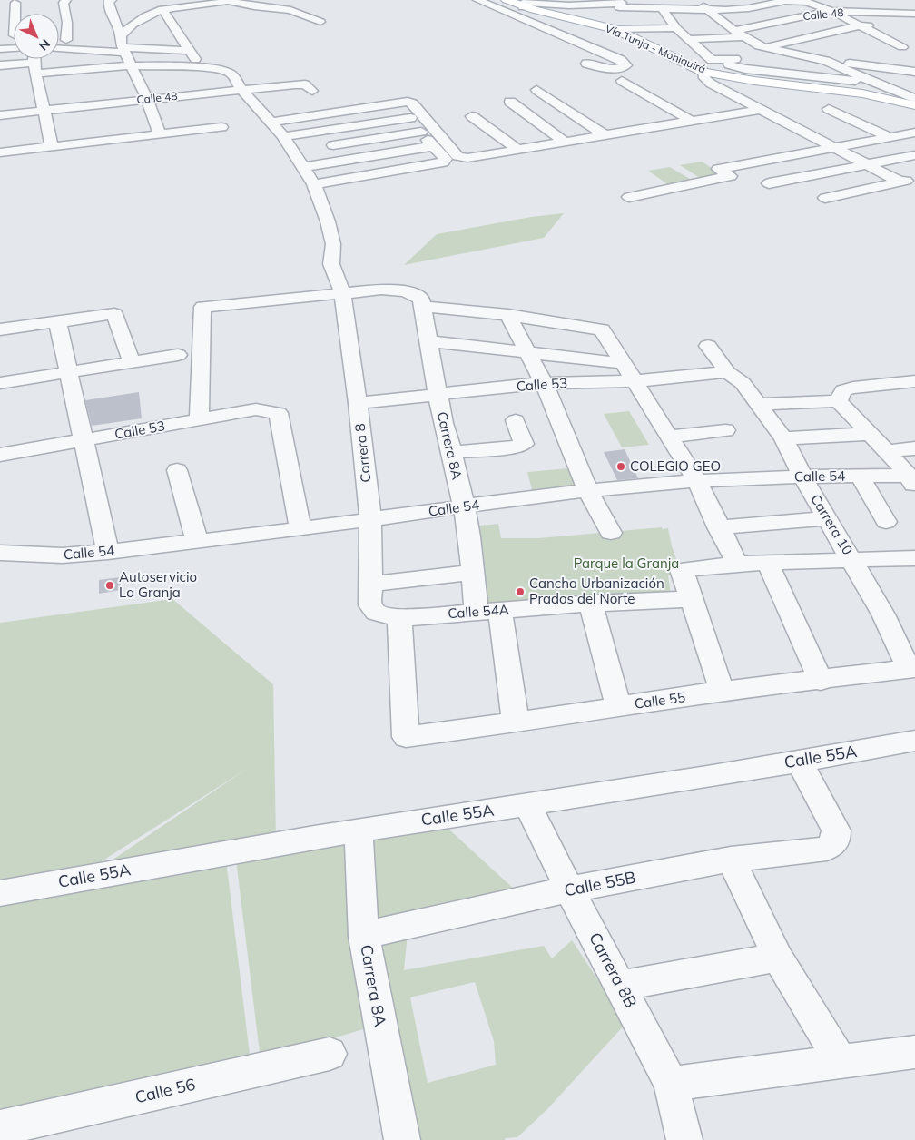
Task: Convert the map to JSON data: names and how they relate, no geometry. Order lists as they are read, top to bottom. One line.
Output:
{"streets":{"main road":["Vía Tunja - Moniquirá"],"street":["Calle 48","Calle 53","Carrera 8A","Carrera 8","Calle 54","Carrera 10","Calle 54A","Calle 55","Calle 55A","Calle 55B","Carrera 8B","Calle 56"]},"crossings":[["Calle 48","Carrera 8"],["Calle 53","Carrera 8A"],["Calle 53","Carrera 8"],["Calle 53","Calle 54"],["Calle 53","Carrera 10"],["Carrera 8A","Calle 54"],["Carrera 8A","Calle 54A"],["Carrera 8A","Calle 55A"],["Carrera 8A","Calle 55B"],["Carrera 8","Calle 54"],["Carrera 8","Calle 54A"],["Calle 54","Carrera 10"],["Carrera 10","Calle 55"],["Calle 54A","Calle 55"],["Calle 55A","Calle 55B"],["Calle 55A","Carrera 8B"],["Calle 55B","Carrera 8B"]],"parks":["Parque la Granja"],"places":["COLEGIO GEO","Autoservicio La Granja","Cancha Urbanización Prados del Norte"],"north":"bottom right"}
